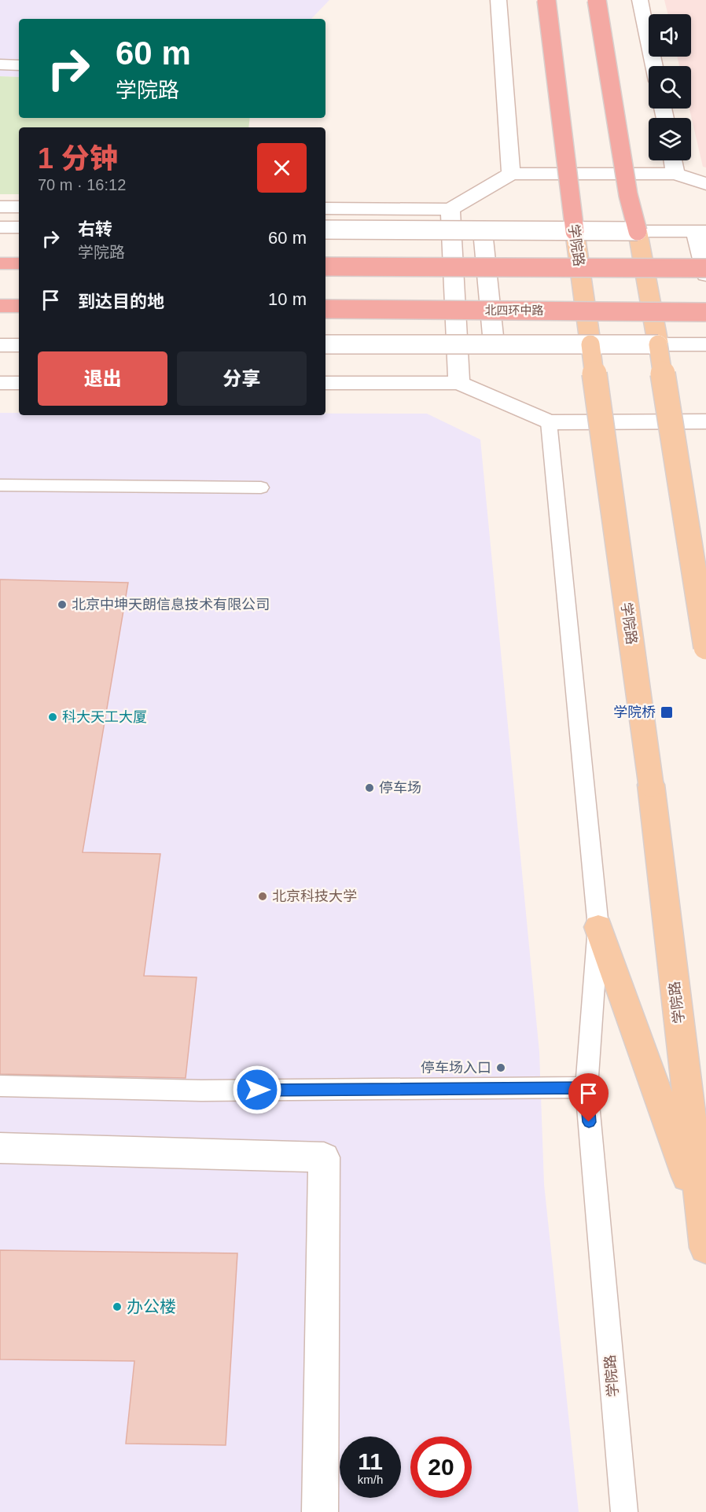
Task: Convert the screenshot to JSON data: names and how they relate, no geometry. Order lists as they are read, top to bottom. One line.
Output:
{"streets":{"highway":["学院路","北四环中路"]},"places":{"other":["北京中坤天朗信息技术有限公司","科大天工大厦","停车场","北京科技大学","停车场入口","办公楼"],"transit":["学院桥"]},"page":{"turn":["60 m","学院路"],"heading":["1 分钟","70 m · 16:12"],"list":[{"name":"右转","note":"学院路","value":"60 m"},{"name":"到达目的地","value":"10 m"}],"buttons":["退出","分享"],"speed":"11 km/h","limit":"20"}}
